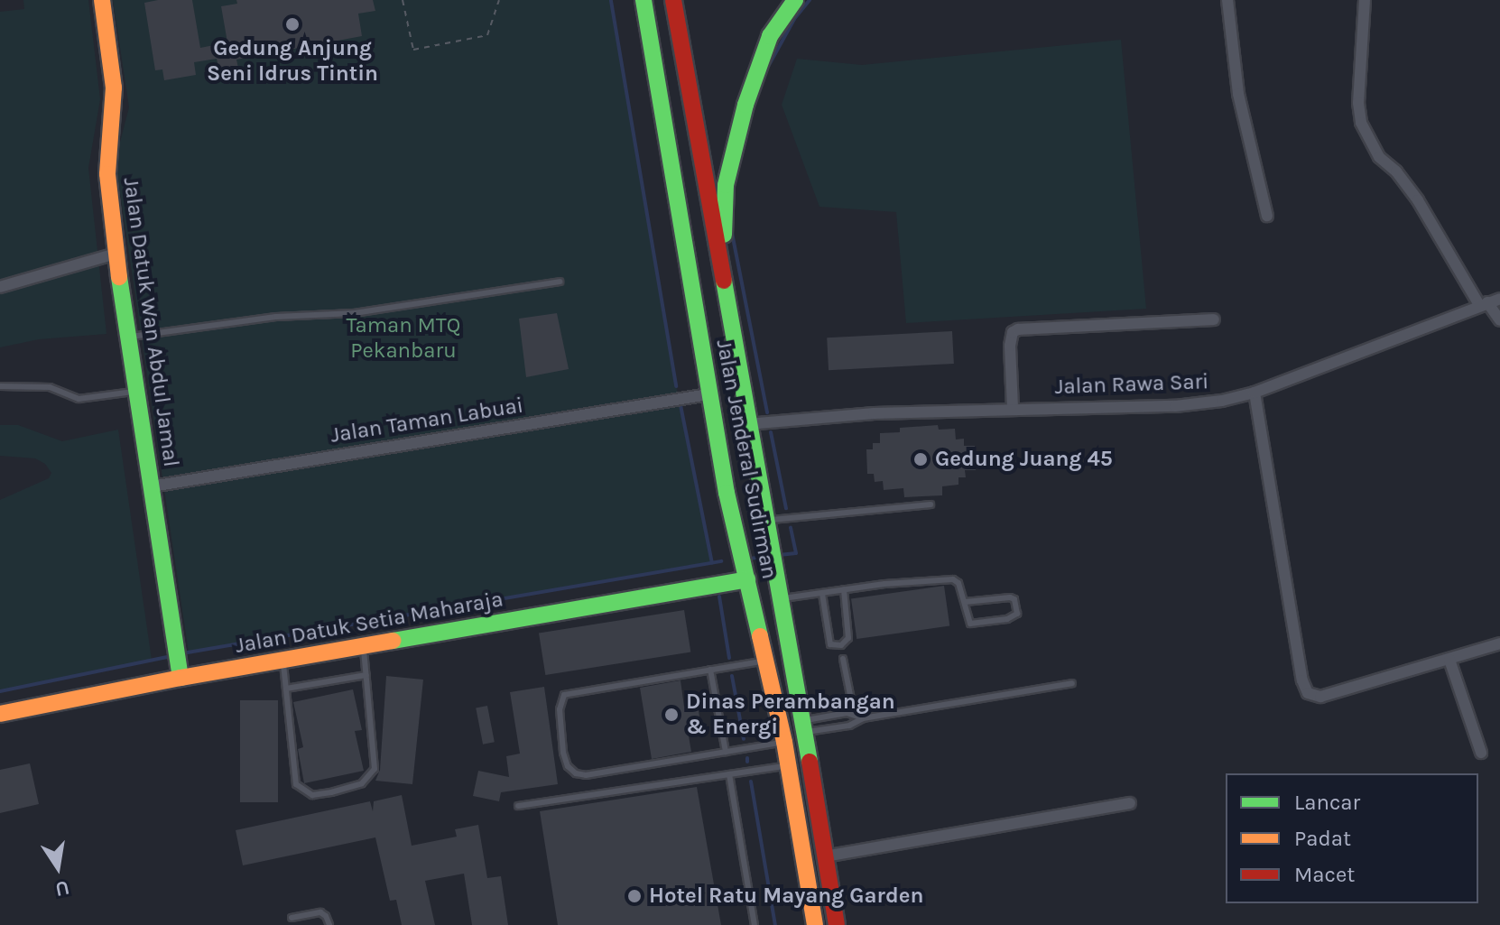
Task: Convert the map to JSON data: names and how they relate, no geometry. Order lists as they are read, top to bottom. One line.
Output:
{"streets":{"main road":["Jalan Datuk Wan Abdul Jamal","Jalan Jenderal Sudirman","Jalan Datuk Setia Maharaja"],"street":["Jalan Rawa Sari","Jalan Taman Labuai"]},"crossings":[["Jalan Datuk Wan Abdul Jamal","Jalan Taman Labuai"],["Jalan Datuk Wan Abdul Jamal","Jalan Datuk Setia Maharaja"],["Jalan Rawa Sari","Jalan Jenderal Sudirman"],["Jalan Taman Labuai","Jalan Jenderal Sudirman"],["Jalan Jenderal Sudirman","Jalan Datuk Setia Maharaja"]],"parks":["Taman MTQ Pekanbaru"],"places":["Gedung Anjung Seni Idrus Tintin","Gedung Juang 45","Dinas Perambangan & Energi","Hotel Ratu Mayang Garden"],"legend":["Lancar","Padat","Macet"],"north":"bottom"}
